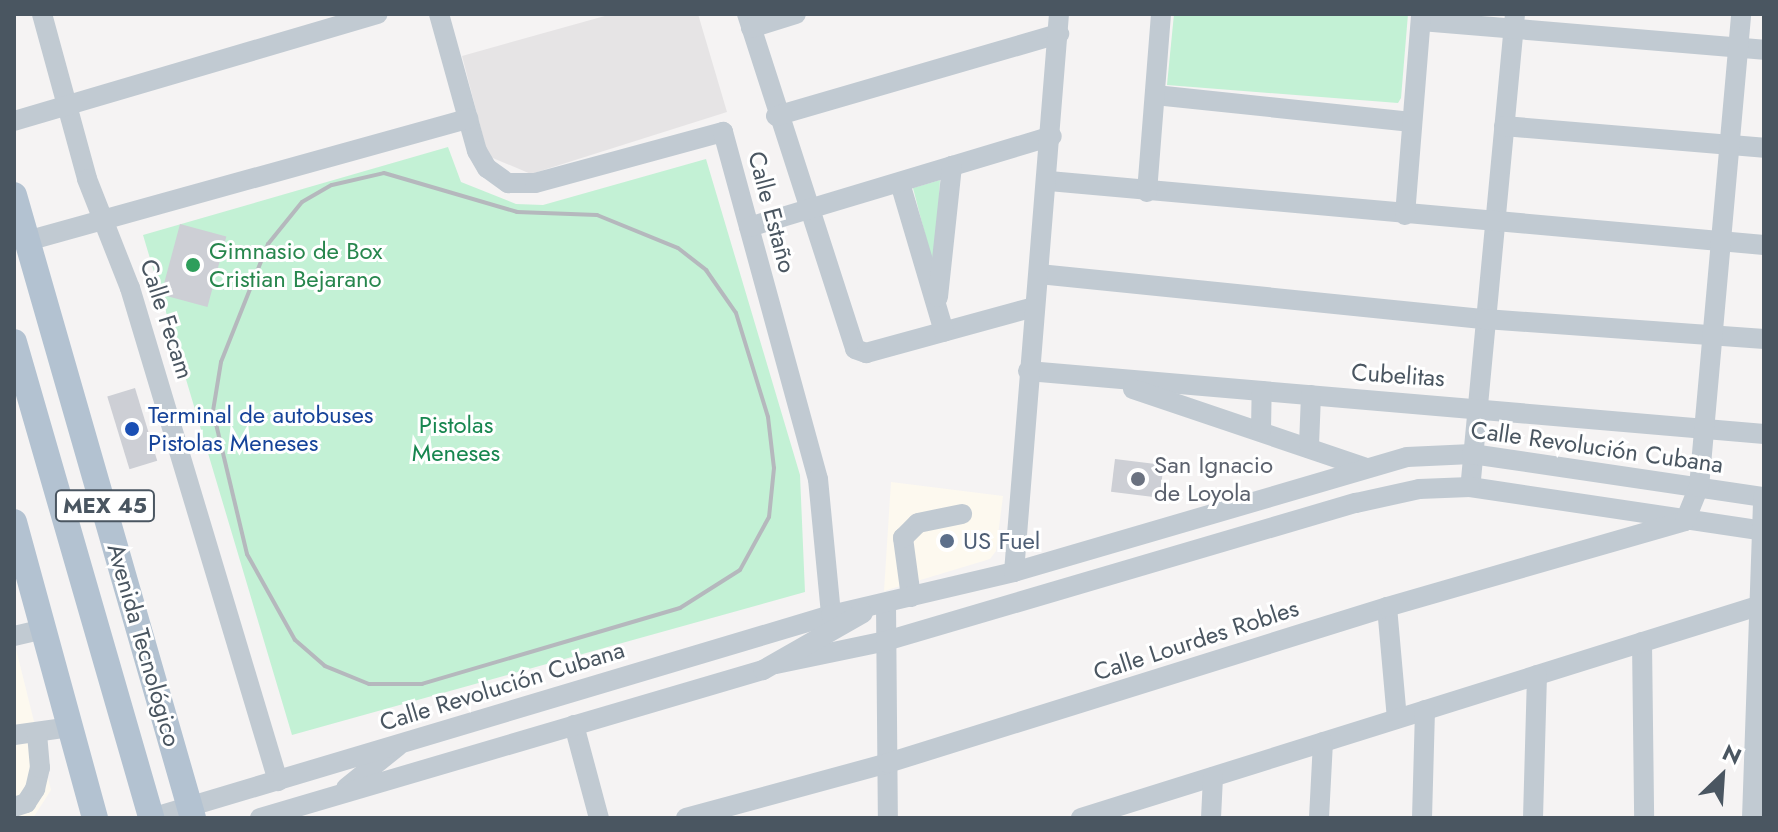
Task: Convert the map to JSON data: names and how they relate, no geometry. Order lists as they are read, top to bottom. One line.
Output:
{"streets":{"main road":["MEX 45","Avenida Tecnológico"],"street":["Calle Estaño","Calle Fecam","Cubelitas","Calle Revolución Cubana","Calle Lourdes Robles"]},"crossings":[["Calle Estaño","Calle Revolución Cubana"],["Calle Fecam","Calle Revolución Cubana"],["Calle Revolución Cubana","Avenida Tecnológico"]],"parks":["Pistolas Meneses"],"places":["Gimnasio de Box Cristian Bejarano","Terminal de autobuses Pistolas Meneses","San Ignacio de Loyola","US Fuel"],"north":"top right"}
